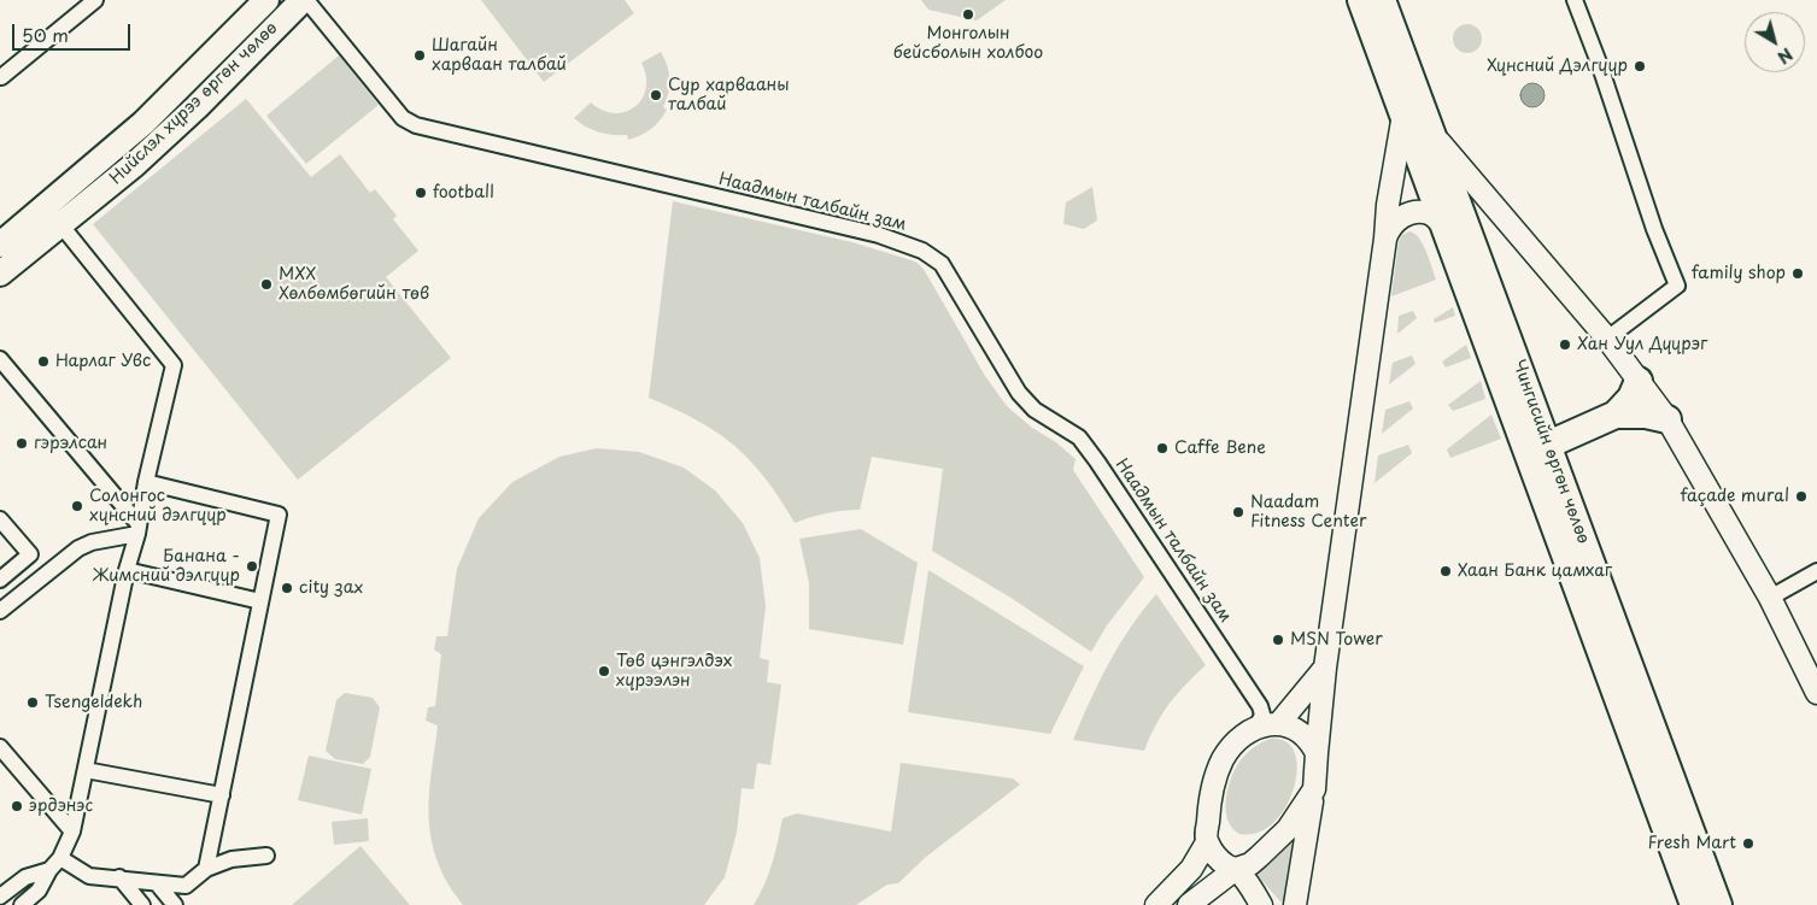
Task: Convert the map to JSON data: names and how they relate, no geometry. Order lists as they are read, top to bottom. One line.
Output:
{"streets":{"highway":["Чингисийн өргөн чөлөө"],"main road":["Нийслэл хүрээ өргөн чөлөө"],"street":["Наадмын талбайн зам"]},"crossings":[["Нийслэл хүрээ өргөн чөлөө","Наадмын талбайн зам"]],"places":["Монголын бейсболын холбоо","Шагайн харваан талбай","Хүнсний Дэлгүүр","Сур харвааны талбай","football","family shop","МХХ Хөлбөмбөгийн төв","Хан Уул Дүүрэг","Нарлаг Увс","гэрэлсан","Caffe Bene","façade mural","Солонгос хүнсний дэлгүүр","Naadam Fitness Center","Банана - Жимсний дэлгүүр","Хаан Банк цамхаг","city зах","MSN Tower","Төв цэнгэлдэх хүрээлэн","Tsengeldekh","эрдэнэс","Fresh Mart"],"scale_bar":"50 m","north":"bottom right"}
